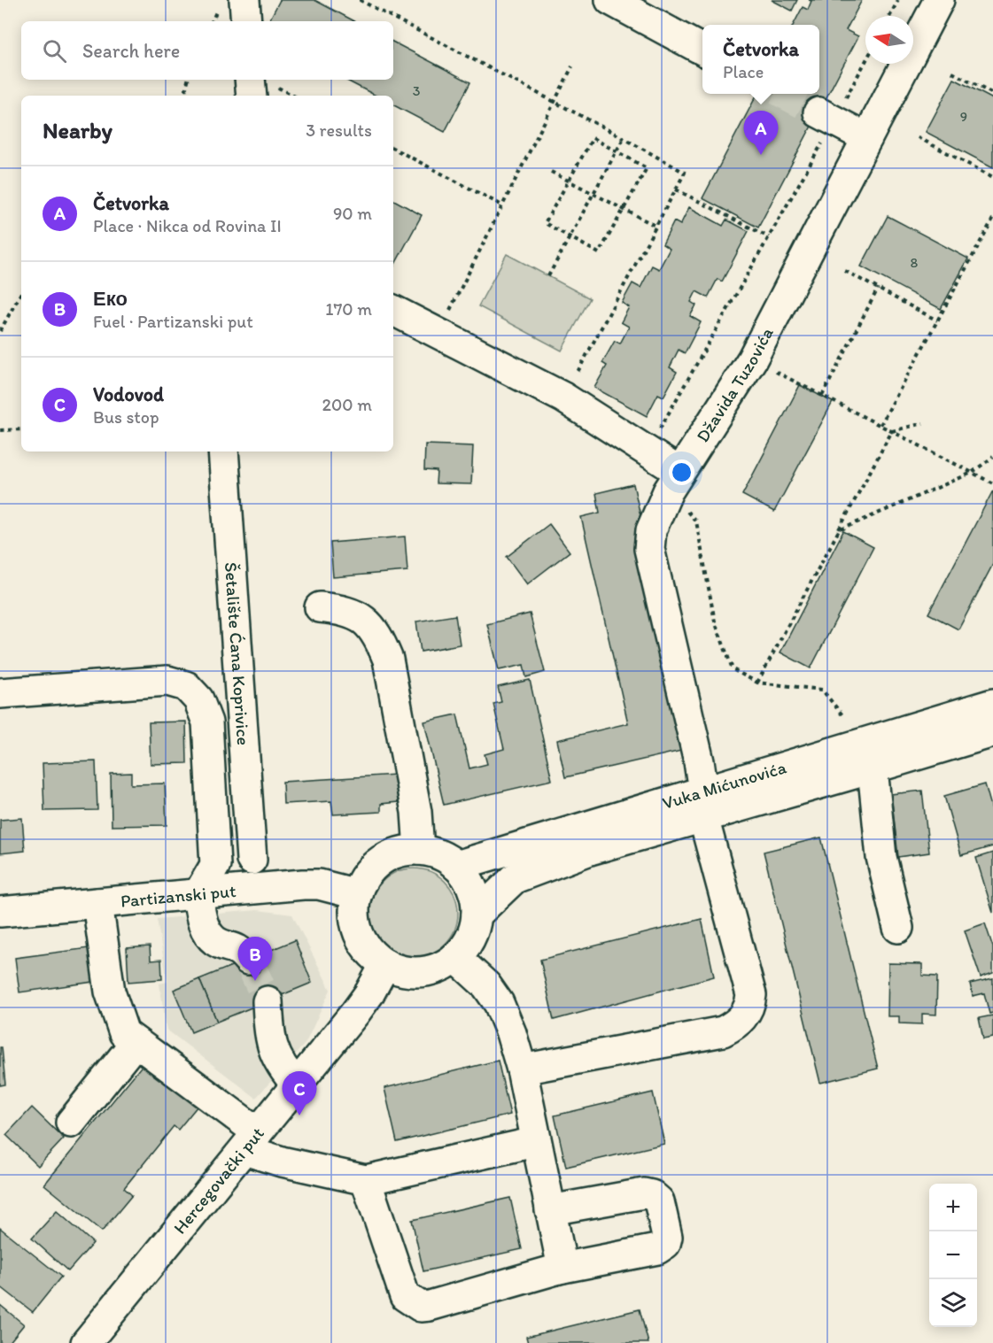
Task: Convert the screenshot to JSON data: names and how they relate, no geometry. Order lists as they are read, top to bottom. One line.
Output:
{"streets":{"street":["Džavida Tuzovića","Šetalište Ćana Koprivice","Vuka Mićunovića","Partizanski put","Hercegovački put"]},"crossings":[["Džavida Tuzovića","Vuka Mićunovića"],["Vuka Mićunovića","Partizanski put"],["Vuka Mićunovića","Hercegovački put"],["Partizanski put","Hercegovački put"]],"house_numbers":["3","9","8"],"north":"left","page":{"search":"Search here","popup":["Četvorka","Place"],"heading":["Nearby","3 results"],"pins":["A","B","C"],"list":[{"mark":"A","name":"Četvorka","note":"Place · Nikca od Rovina II","value":"90 m"},{"mark":"B","name":"Еко","note":"Fuel · Partizanski put","value":"170 m"},{"mark":"C","name":"Vodovod","note":"Bus stop","value":"200 m"}],"map_buttons":["+","−"]}}
